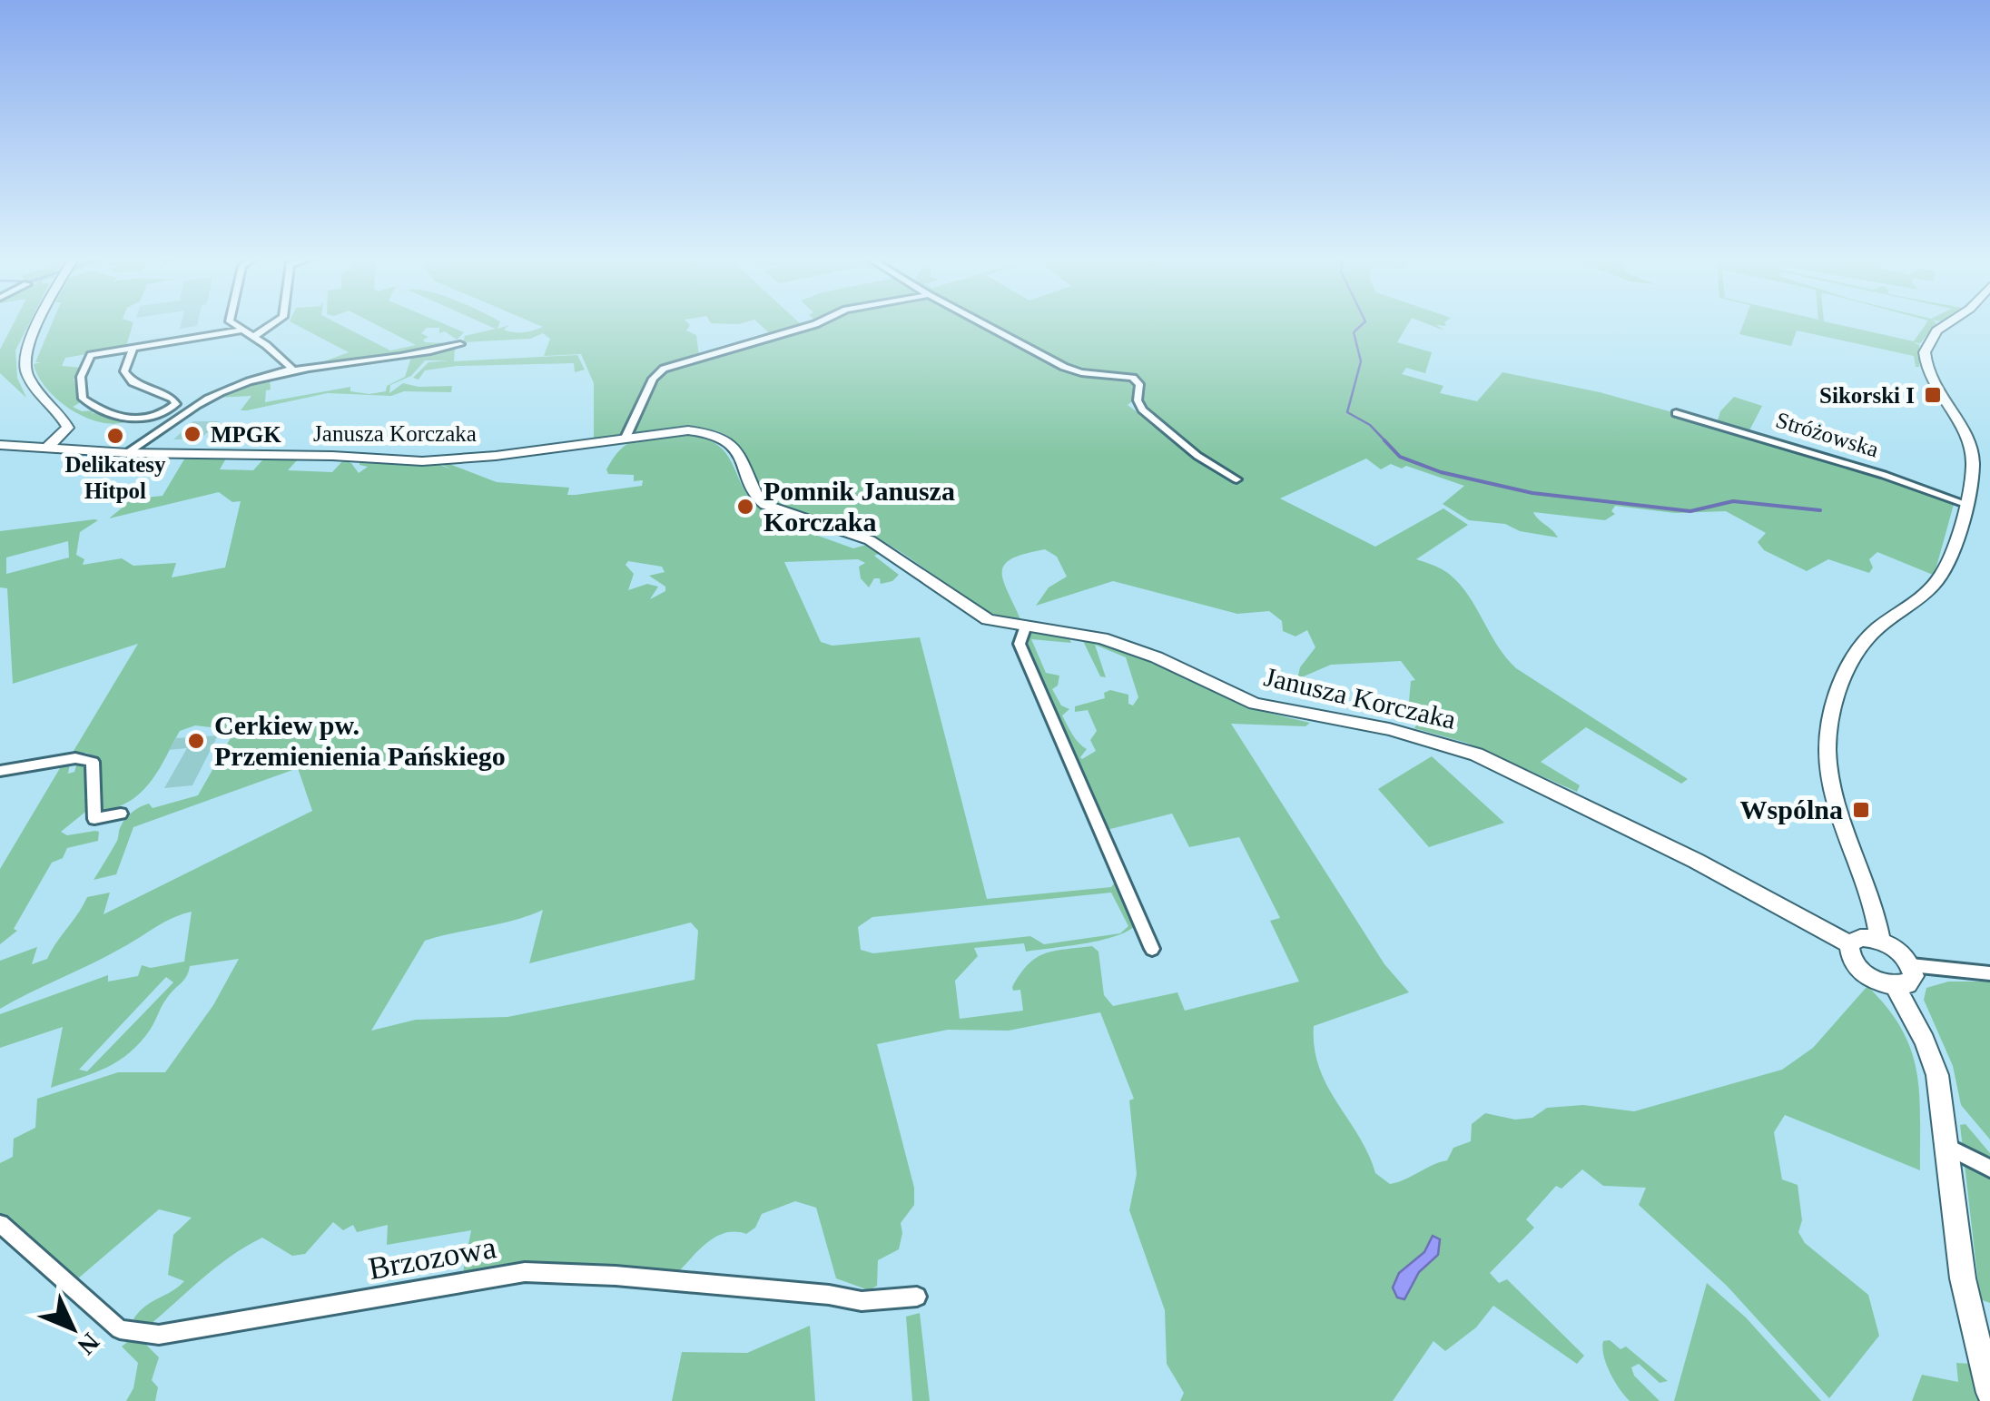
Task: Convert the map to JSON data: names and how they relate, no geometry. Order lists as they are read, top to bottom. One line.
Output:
{"streets":{"street":["Janusza Korczaka","Stróżowska","Brzozowa"]},"places":{"transit":["Sikorski I","Wspólna"],"other":["MPGK","Delikatesy Hitpol","Pomnik Janusza Korczaka","Cerkiew pw. Przemienienia Pańskiego"]},"north":"bottom right"}
